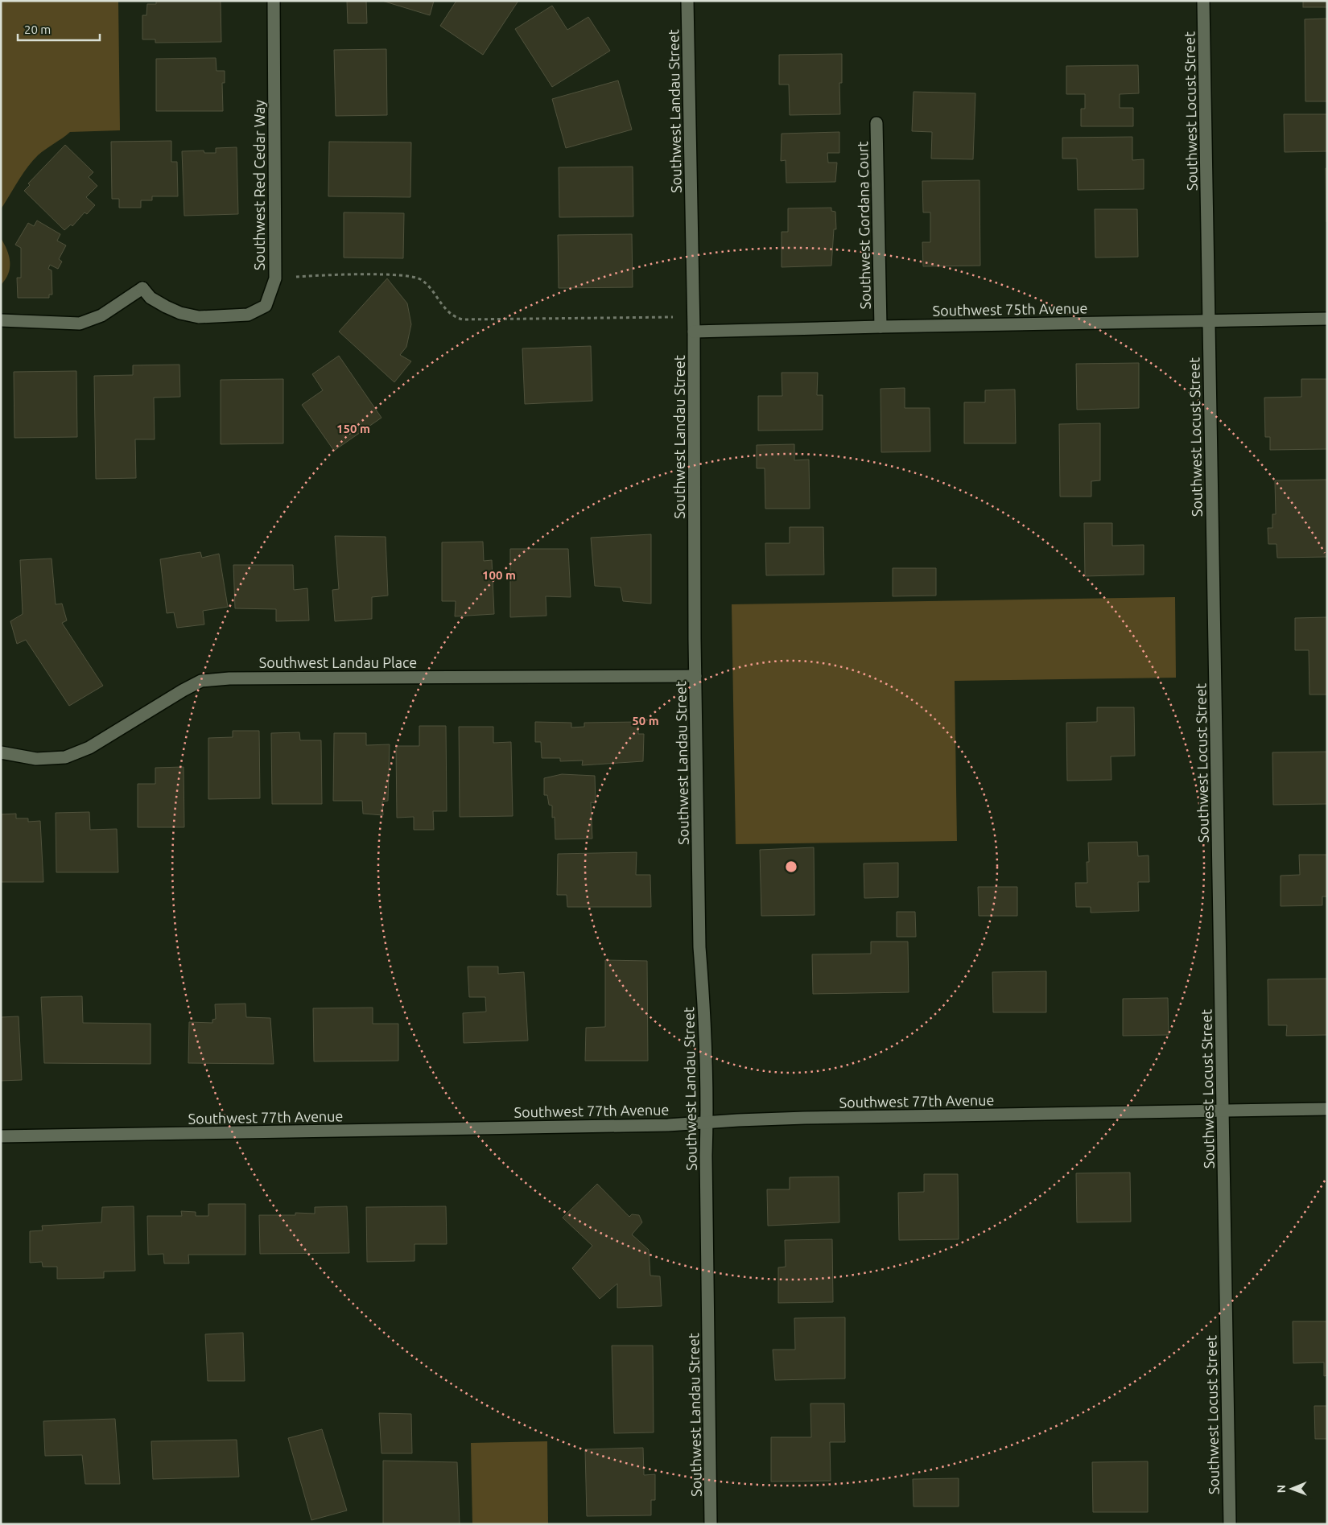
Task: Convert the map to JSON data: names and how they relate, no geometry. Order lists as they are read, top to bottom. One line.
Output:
{"streets":{"street":["Southwest Landau Street","Southwest Locust Street","Southwest Red Cedar Way","Southwest Gordana Court","Southwest 75th Avenue","Southwest Landau Place","Southwest 77th Avenue"]},"crossings":[["Southwest Landau Street","Southwest 75th Avenue"],["Southwest Landau Street","Southwest Landau Place"],["Southwest Landau Street","Southwest 77th Avenue"],["Southwest Locust Street","Southwest 75th Avenue"],["Southwest Locust Street","Southwest 77th Avenue"],["Southwest Gordana Court","Southwest 75th Avenue"]],"scale_bar":"20 m","north":"left","rings":["150 m","100 m","50 m"]}
